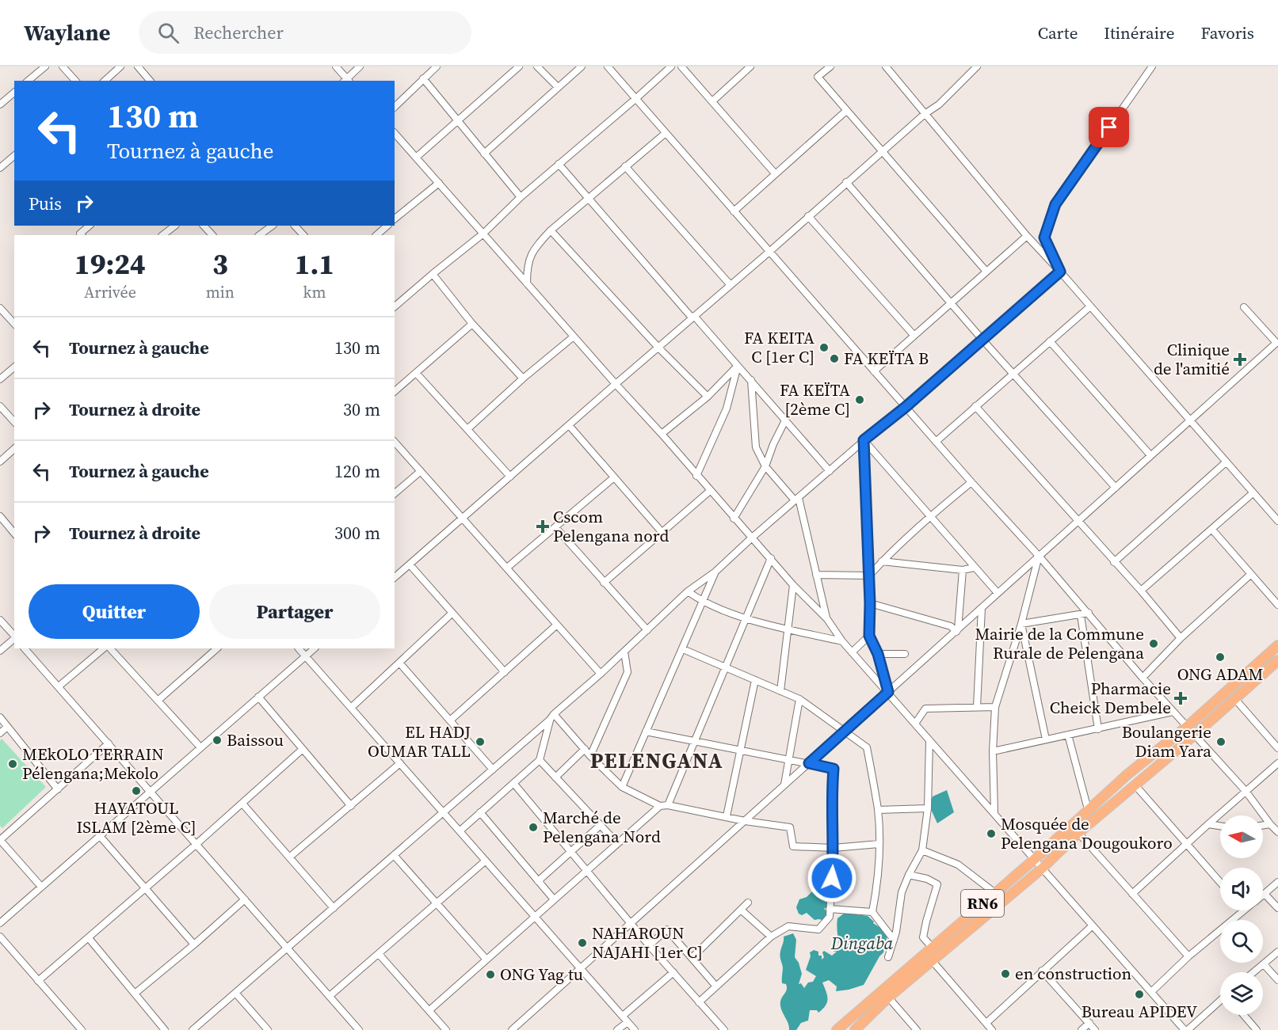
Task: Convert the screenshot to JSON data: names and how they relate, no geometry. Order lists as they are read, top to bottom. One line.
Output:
{"streets":{"highway":["RN6"]},"districts":["PELENGANA"],"water":["Dingaba"],"places":{"other":["FA KEITA C [1er C]","FA KEÏTA B","FA KEÏTA [2ème C]","Mairie de la Commune Rurale de Pelengana","ONG ADAM","Baissou","EL HADJ OUMAR TALL","Boulangerie Diam Yara","MEkOLO TERRAIN Pélengana;Mekolo","HAYATOUL ISLAM [2ème C]","Marché de Pelengana Nord","Mosquée de Pelengana Dougoukoro","NAHAROUN NAJAHI [1er C]","en construction","ONG Yag tu","Bureau APIDEV"],"health":["Clinique de l'amitié","Cscom Pelengana nord","Pharmacie Cheick Dembele"]},"north":"left","page":{"header":"Waylane","search":"Rechercher","nav":["Carte","Itinéraire","Favoris"],"turn":["130 m","Tournez à gauche"],"then":"Puis","eta":["19:24","Arrivée","3","min","1.1","km"],"list":[{"name":"Tournez à gauche","value":"130 m"},{"name":"Tournez à droite","value":"30 m"},{"name":"Tournez à gauche","value":"120 m"},{"name":"Tournez à droite","value":"300 m"}],"buttons":["Quitter","Partager"]}}
